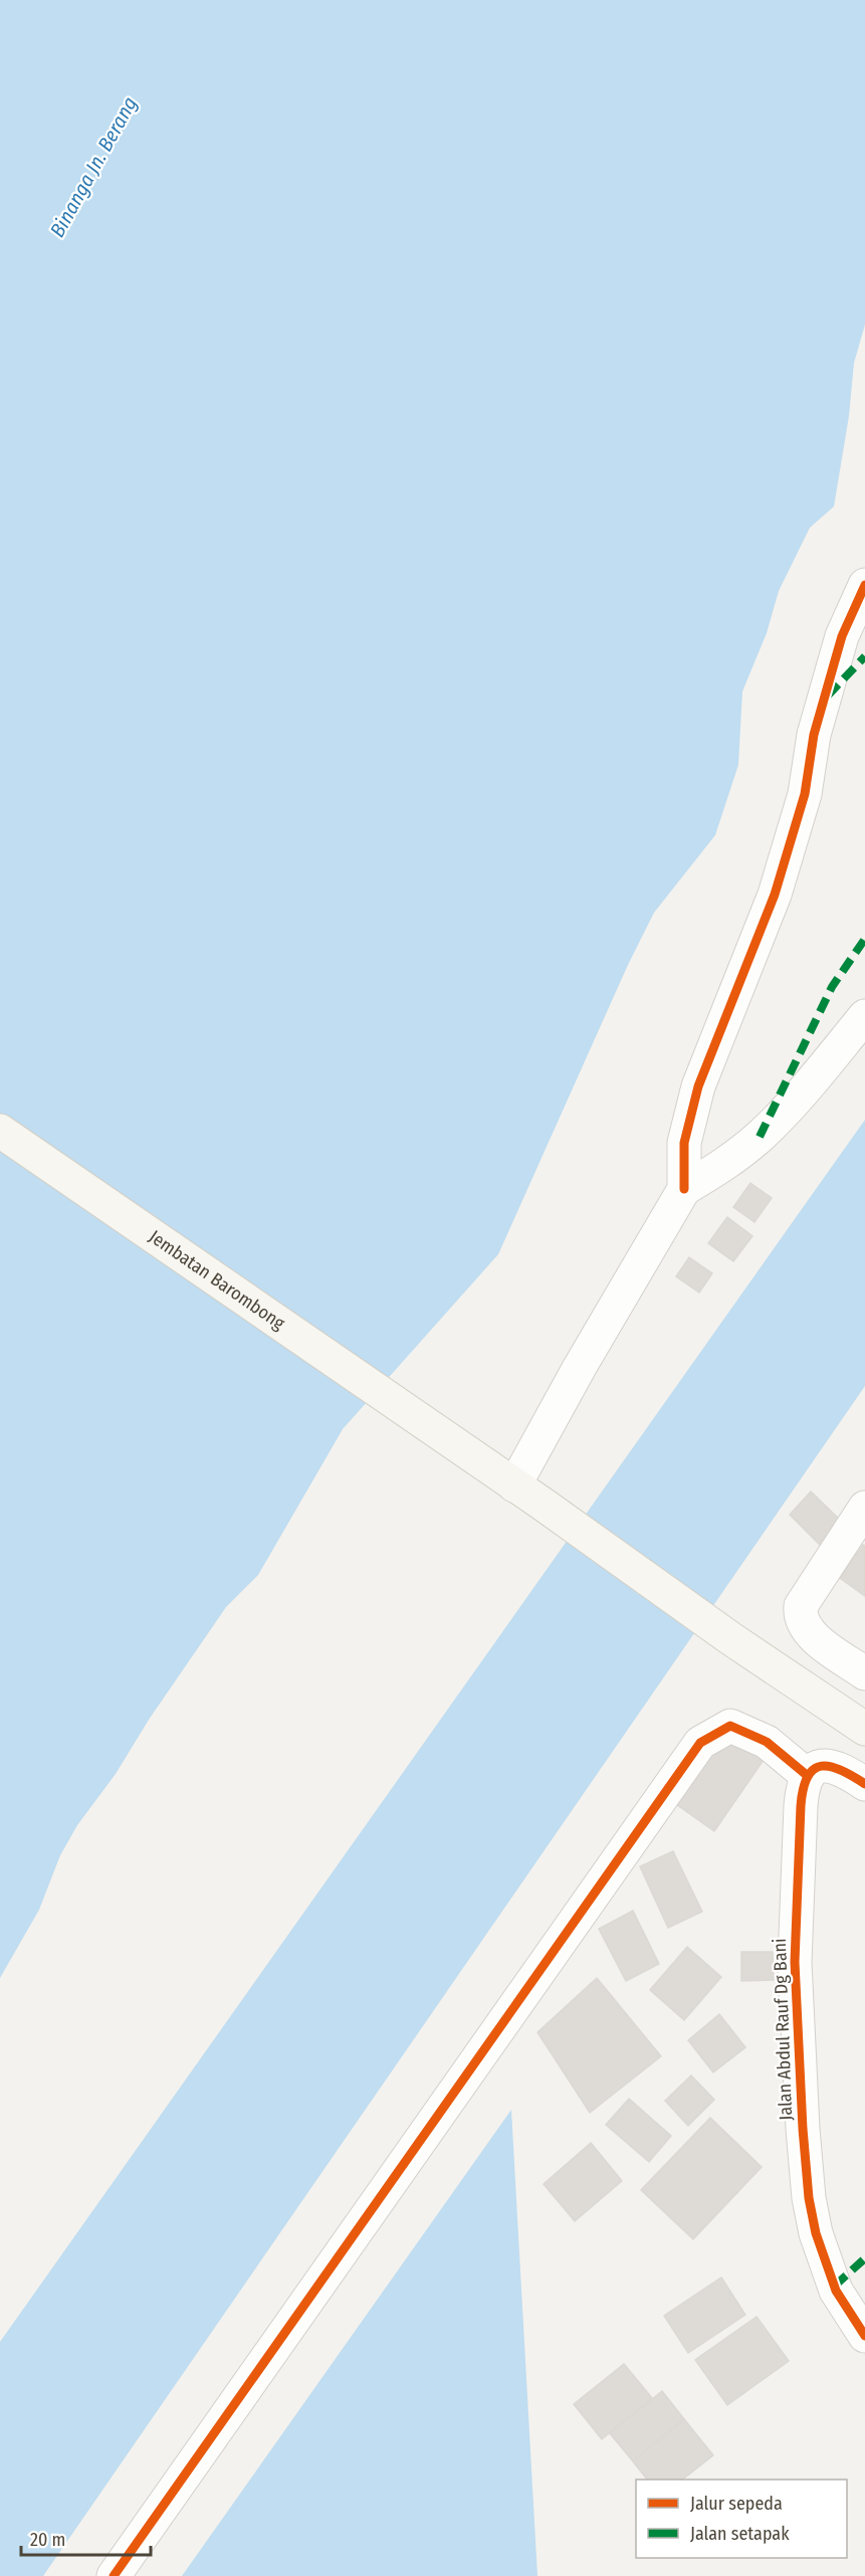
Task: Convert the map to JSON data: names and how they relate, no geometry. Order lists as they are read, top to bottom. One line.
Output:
{"streets":{"main road":["Jembatan Barombong"],"street":["Jalan Abdul Rauf Dg Bani"]},"water":["Binanga Jn. Berang"],"legend":["Jalur sepeda","Jalan setapak"],"scale_bar":"20 m"}
